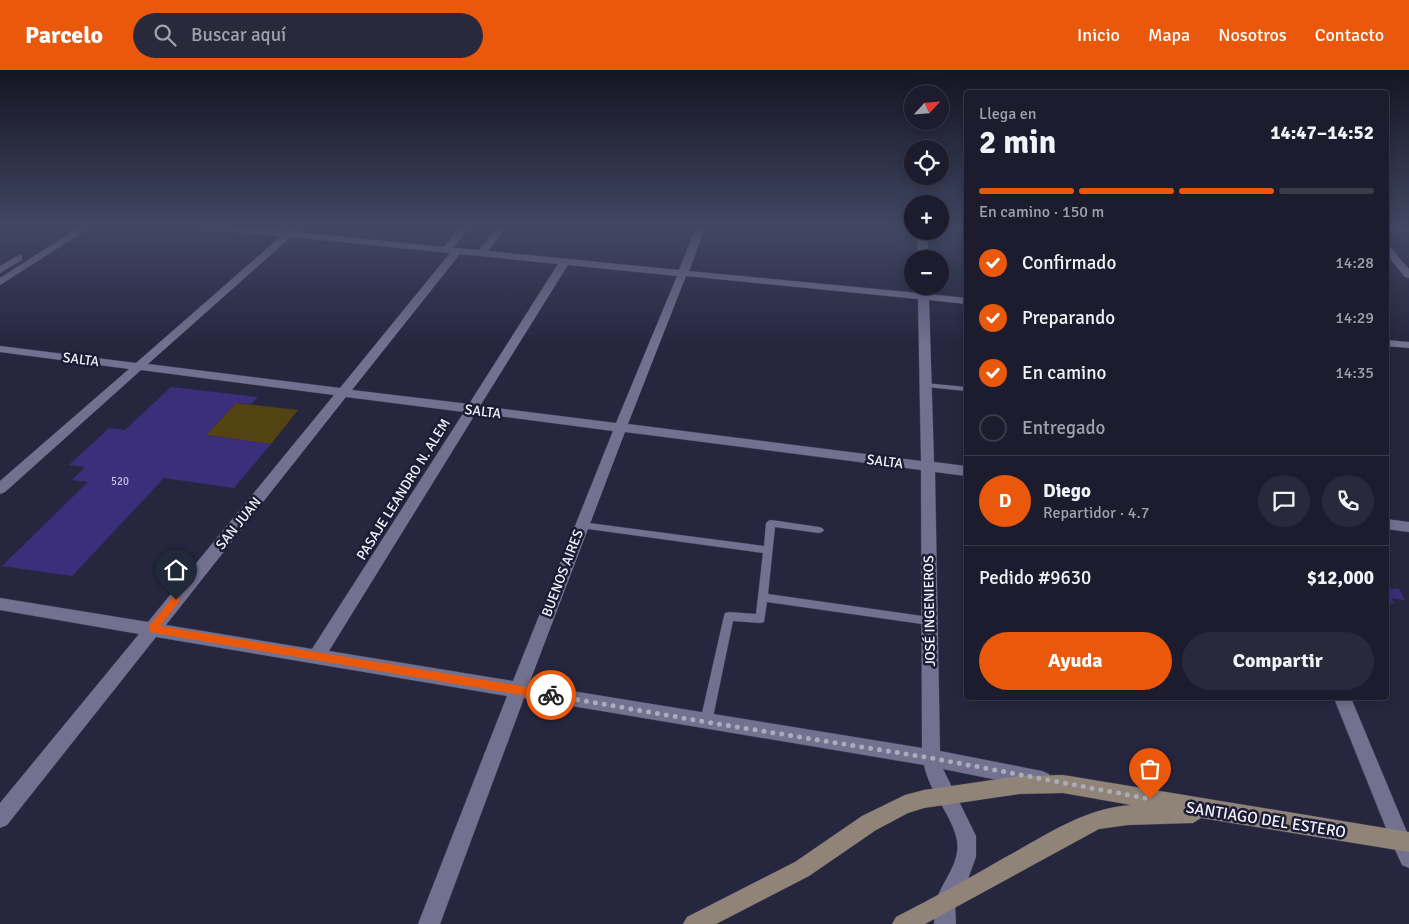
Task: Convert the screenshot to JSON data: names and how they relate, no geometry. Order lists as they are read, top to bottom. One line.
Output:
{"streets":{"main road":["SANTIAGO DEL ESTERO"],"street":["SALTA","PASAJE LEANDRO N. ALEM","SAN JUAN","BUENOS AIRES","JOSÉ INGENIEROS"]},"crossings":[["SALTA","PASAJE LEANDRO N. ALEM"],["SALTA","SAN JUAN"],["SALTA","BUENOS AIRES"],["SALTA","JOSÉ INGENIEROS"],["PASAJE LEANDRO N. ALEM","SANTIAGO DEL ESTERO"],["SAN JUAN","SANTIAGO DEL ESTERO"],["BUENOS AIRES","SANTIAGO DEL ESTERO"],["JOSÉ INGENIEROS","SANTIAGO DEL ESTERO"]],"house_numbers":["520"],"north":"top right","page":{"header":"Parcelo","search":"Buscar aquí","nav":["Inicio","Mapa","Nosotros","Contacto"],"map_buttons":["+","−"],"heading":["2 min","Llega en","14:47–14:52"],"panel":["Diego","Repartidor · 4.7","Pedido #9630","$12,000"],"bar":"En camino · 150 m","list":[["Confirmado","14:28"],["Preparando","14:29"],["En camino","14:35"],"Entregado"],"round":"D","buttons":["Ayuda","Compartir"]}}
